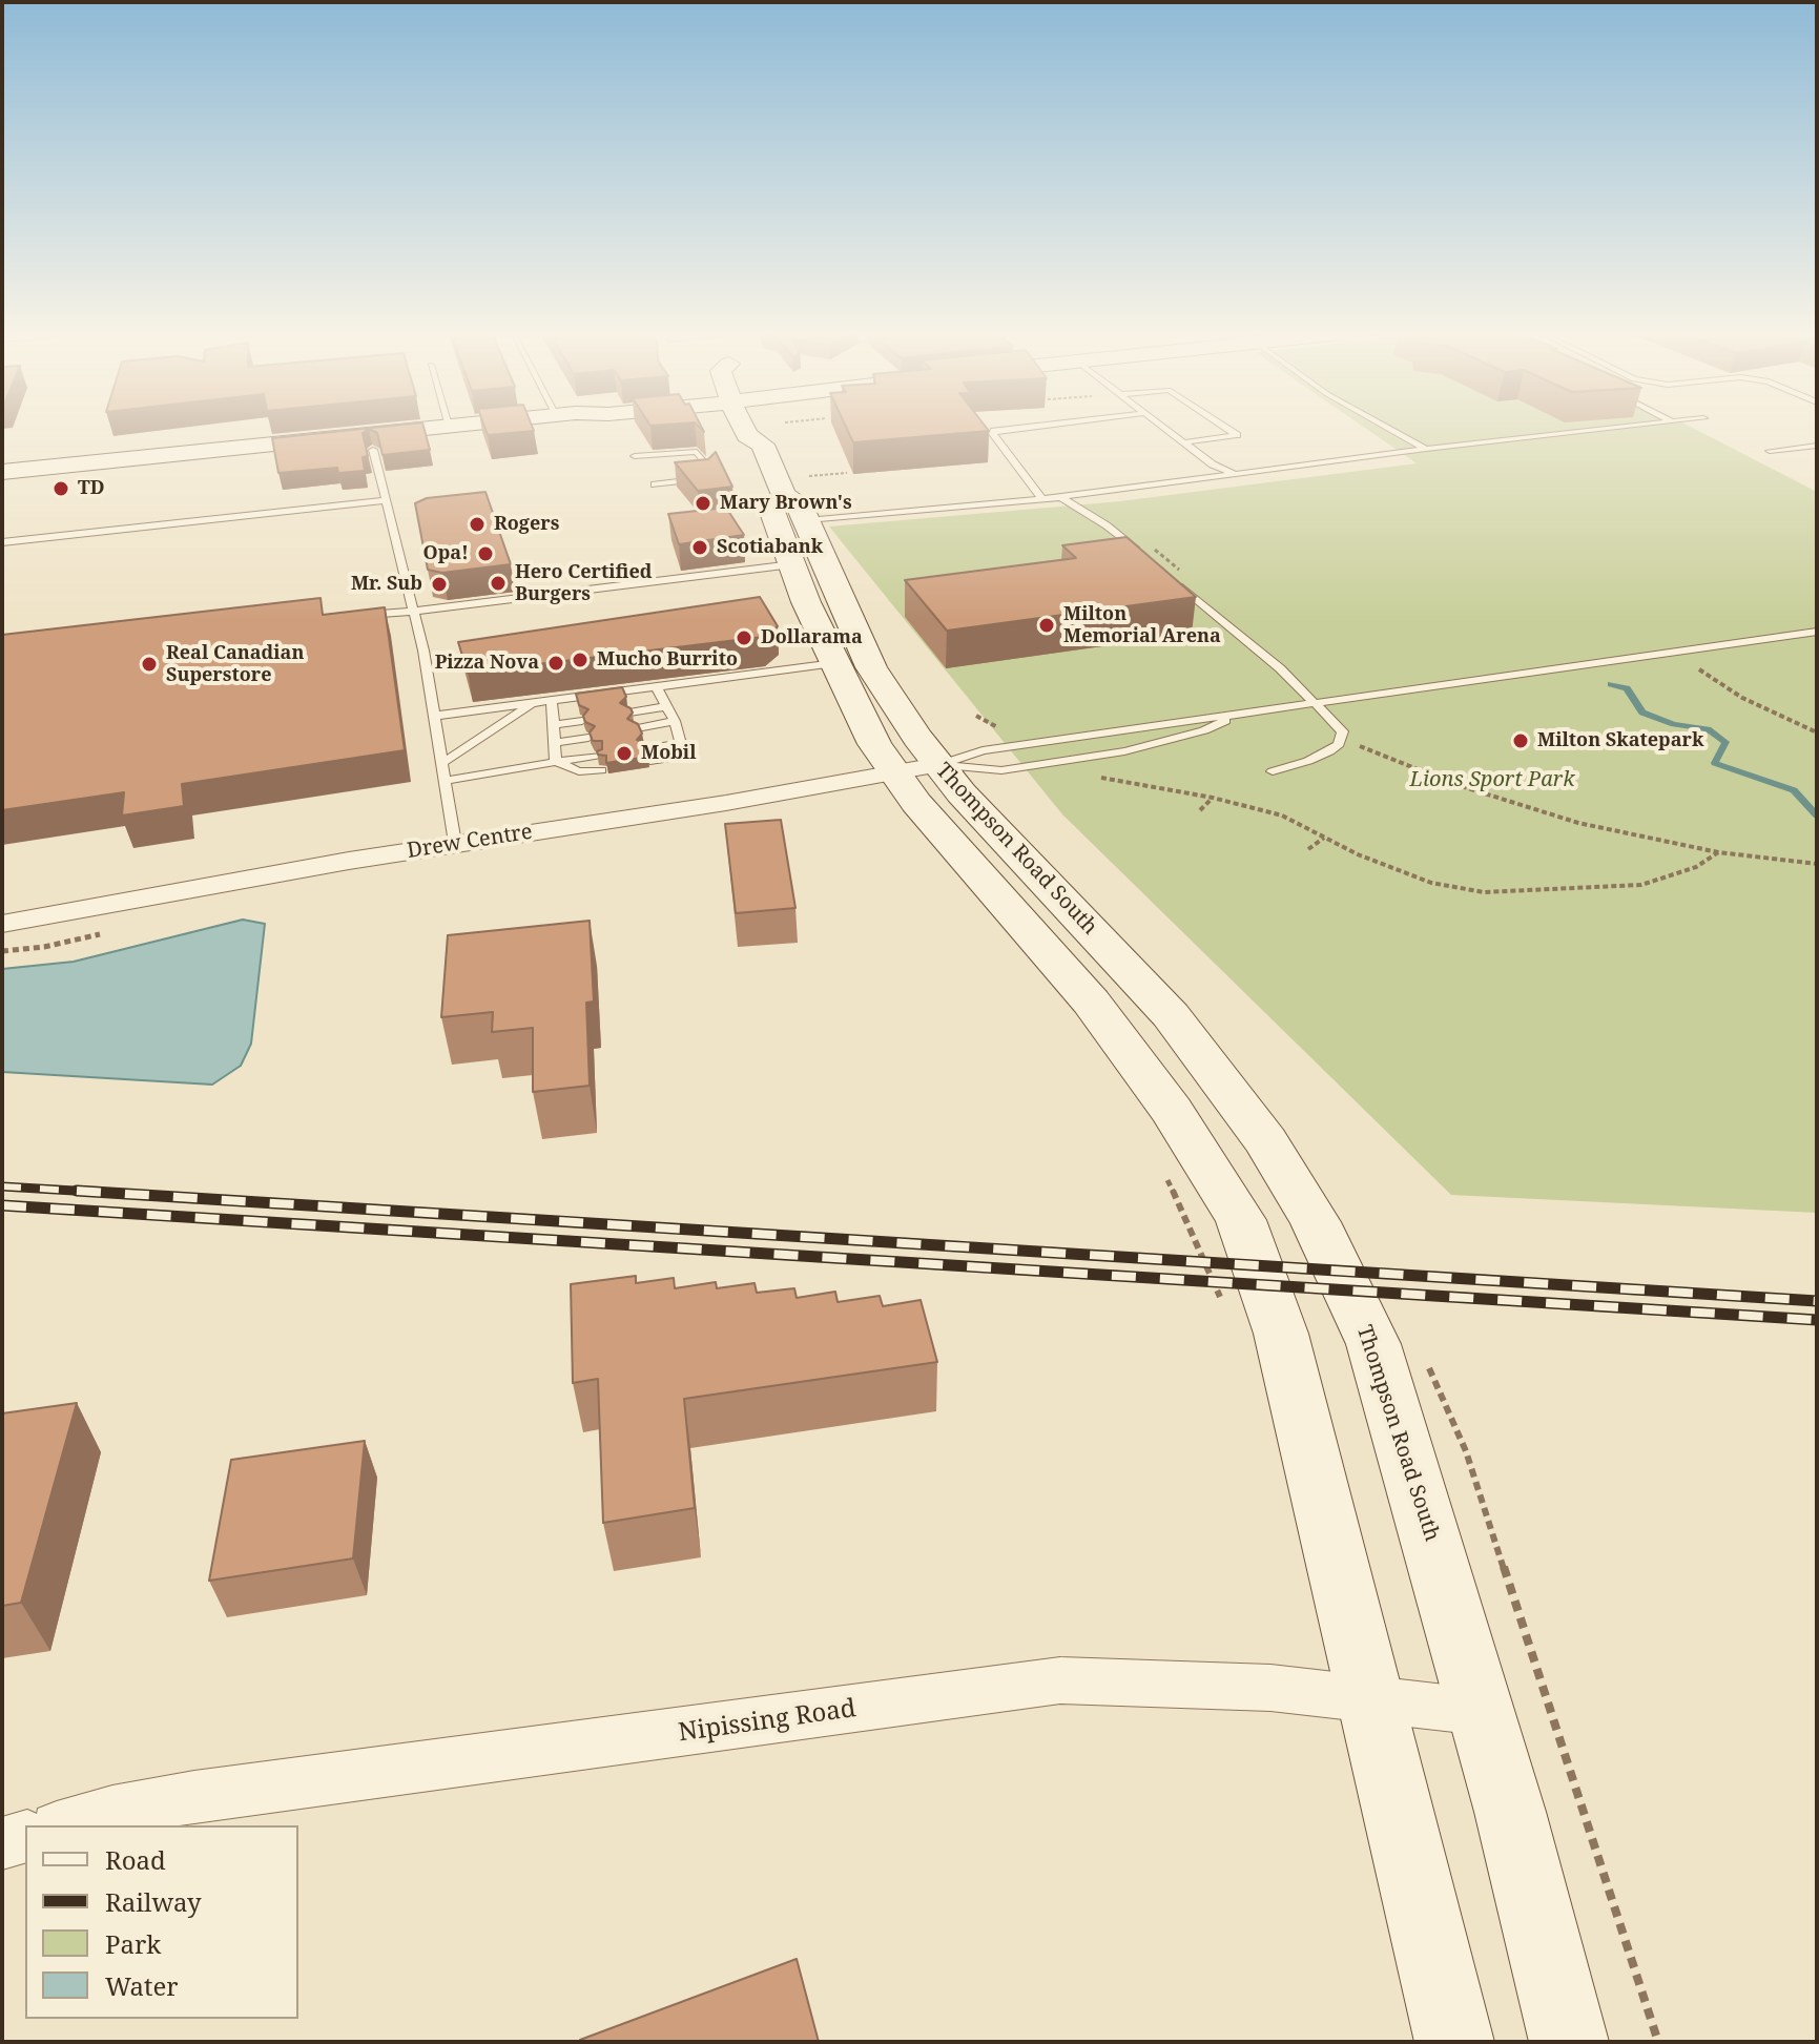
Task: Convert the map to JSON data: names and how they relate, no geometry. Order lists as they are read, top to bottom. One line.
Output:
{"streets":{"main road":["Thompson Road South"],"street":["Drew Centre","Nipissing Road"]},"crossings":[["Drew Centre","Thompson Road South"],["Thompson Road South","Nipissing Road"]],"parks":["Lions Sport Park"],"places":["TD","Mary Brown's","Rogers","Scotiabank","Opa!","Hero Certified Burgers","Mr. Sub","Milton Memorial Arena","Dollarama","Mucho Burrito","Pizza Nova","Real Canadian Superstore","Milton Skatepark","Mobil"],"legend":["Road","Railway","Park","Water"]}
